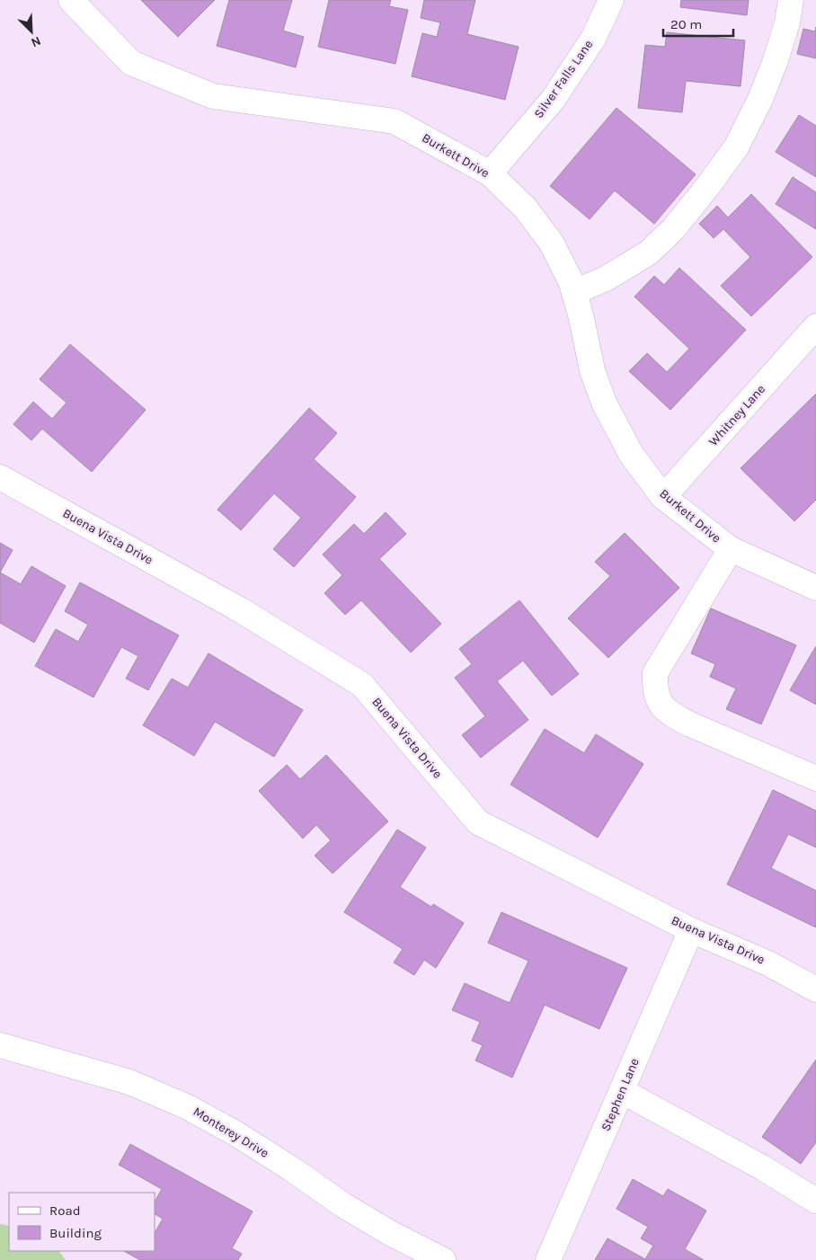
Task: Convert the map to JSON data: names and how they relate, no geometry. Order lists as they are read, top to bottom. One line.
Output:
{"streets":{"street":["Silver Falls Lane","Burkett Drive","Whitney Lane","Buena Vista Drive","Stephen Lane","Monterey Drive"]},"crossings":[["Silver Falls Lane","Burkett Drive"],["Burkett Drive","Whitney Lane"],["Buena Vista Drive","Stephen Lane"]],"legend":["Road","Building"],"scale_bar":"20 m","north":"bottom right"}
